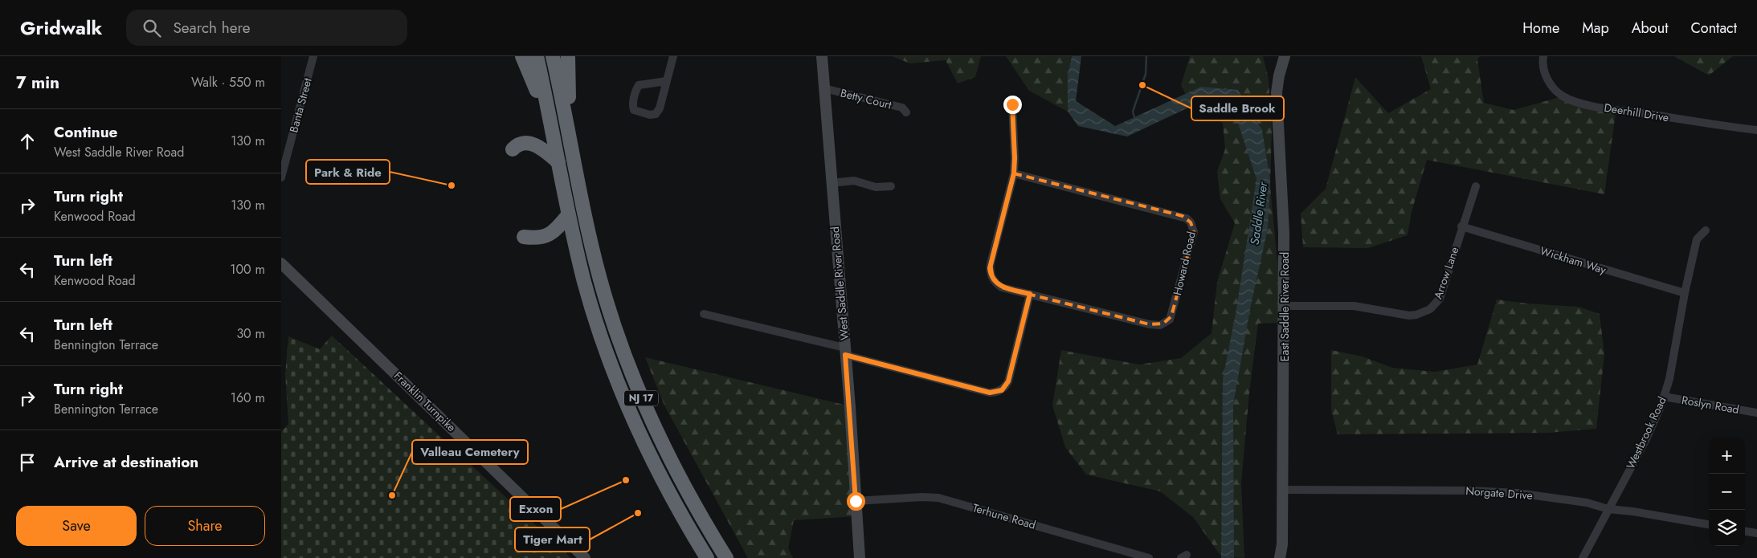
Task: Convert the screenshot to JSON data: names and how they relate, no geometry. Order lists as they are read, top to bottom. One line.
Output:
{"streets":{"highway":["NJ 17"],"street":["Betty Court","Banta Street","Deerhill Drive","Wickham Way","Howard Road","Arrow Lane","West Saddle River Road","East Saddle River Road","Franklin Turnpike","Roslyn Road","Westbrook Road","Norgate Drive","Terhune Road"]},"crossings":[["Betty Court","West Saddle River Road"],["Wickham Way","Arrow Lane"],["Wickham Way","Westbrook Road"],["Arrow Lane","East Saddle River Road"],["West Saddle River Road","Terhune Road"],["East Saddle River Road","Norgate Drive"],["Roslyn Road","Westbrook Road"],["Westbrook Road","Norgate Drive"]],"water":["Saddle River"],"places":["Saddle Brook","Park & Ride","Exxon","Valleau Cemetery","Tiger Mart"],"page":{"header":"Gridwalk","search":"Search here","nav":["Home","Map","About","Contact"],"heading":["7 min","Walk · 550 m"],"list":[["Continue","West Saddle River Road","130 m"],["Turn right","Kenwood Road","130 m"],["Turn left","Kenwood Road","100 m"],["Turn left","Bennington Terrace","30 m"],["Turn right","Bennington Terrace","160 m"],"Arrive at destination"],"map_buttons":["+","−"],"buttons":["Save","Share"]}}
